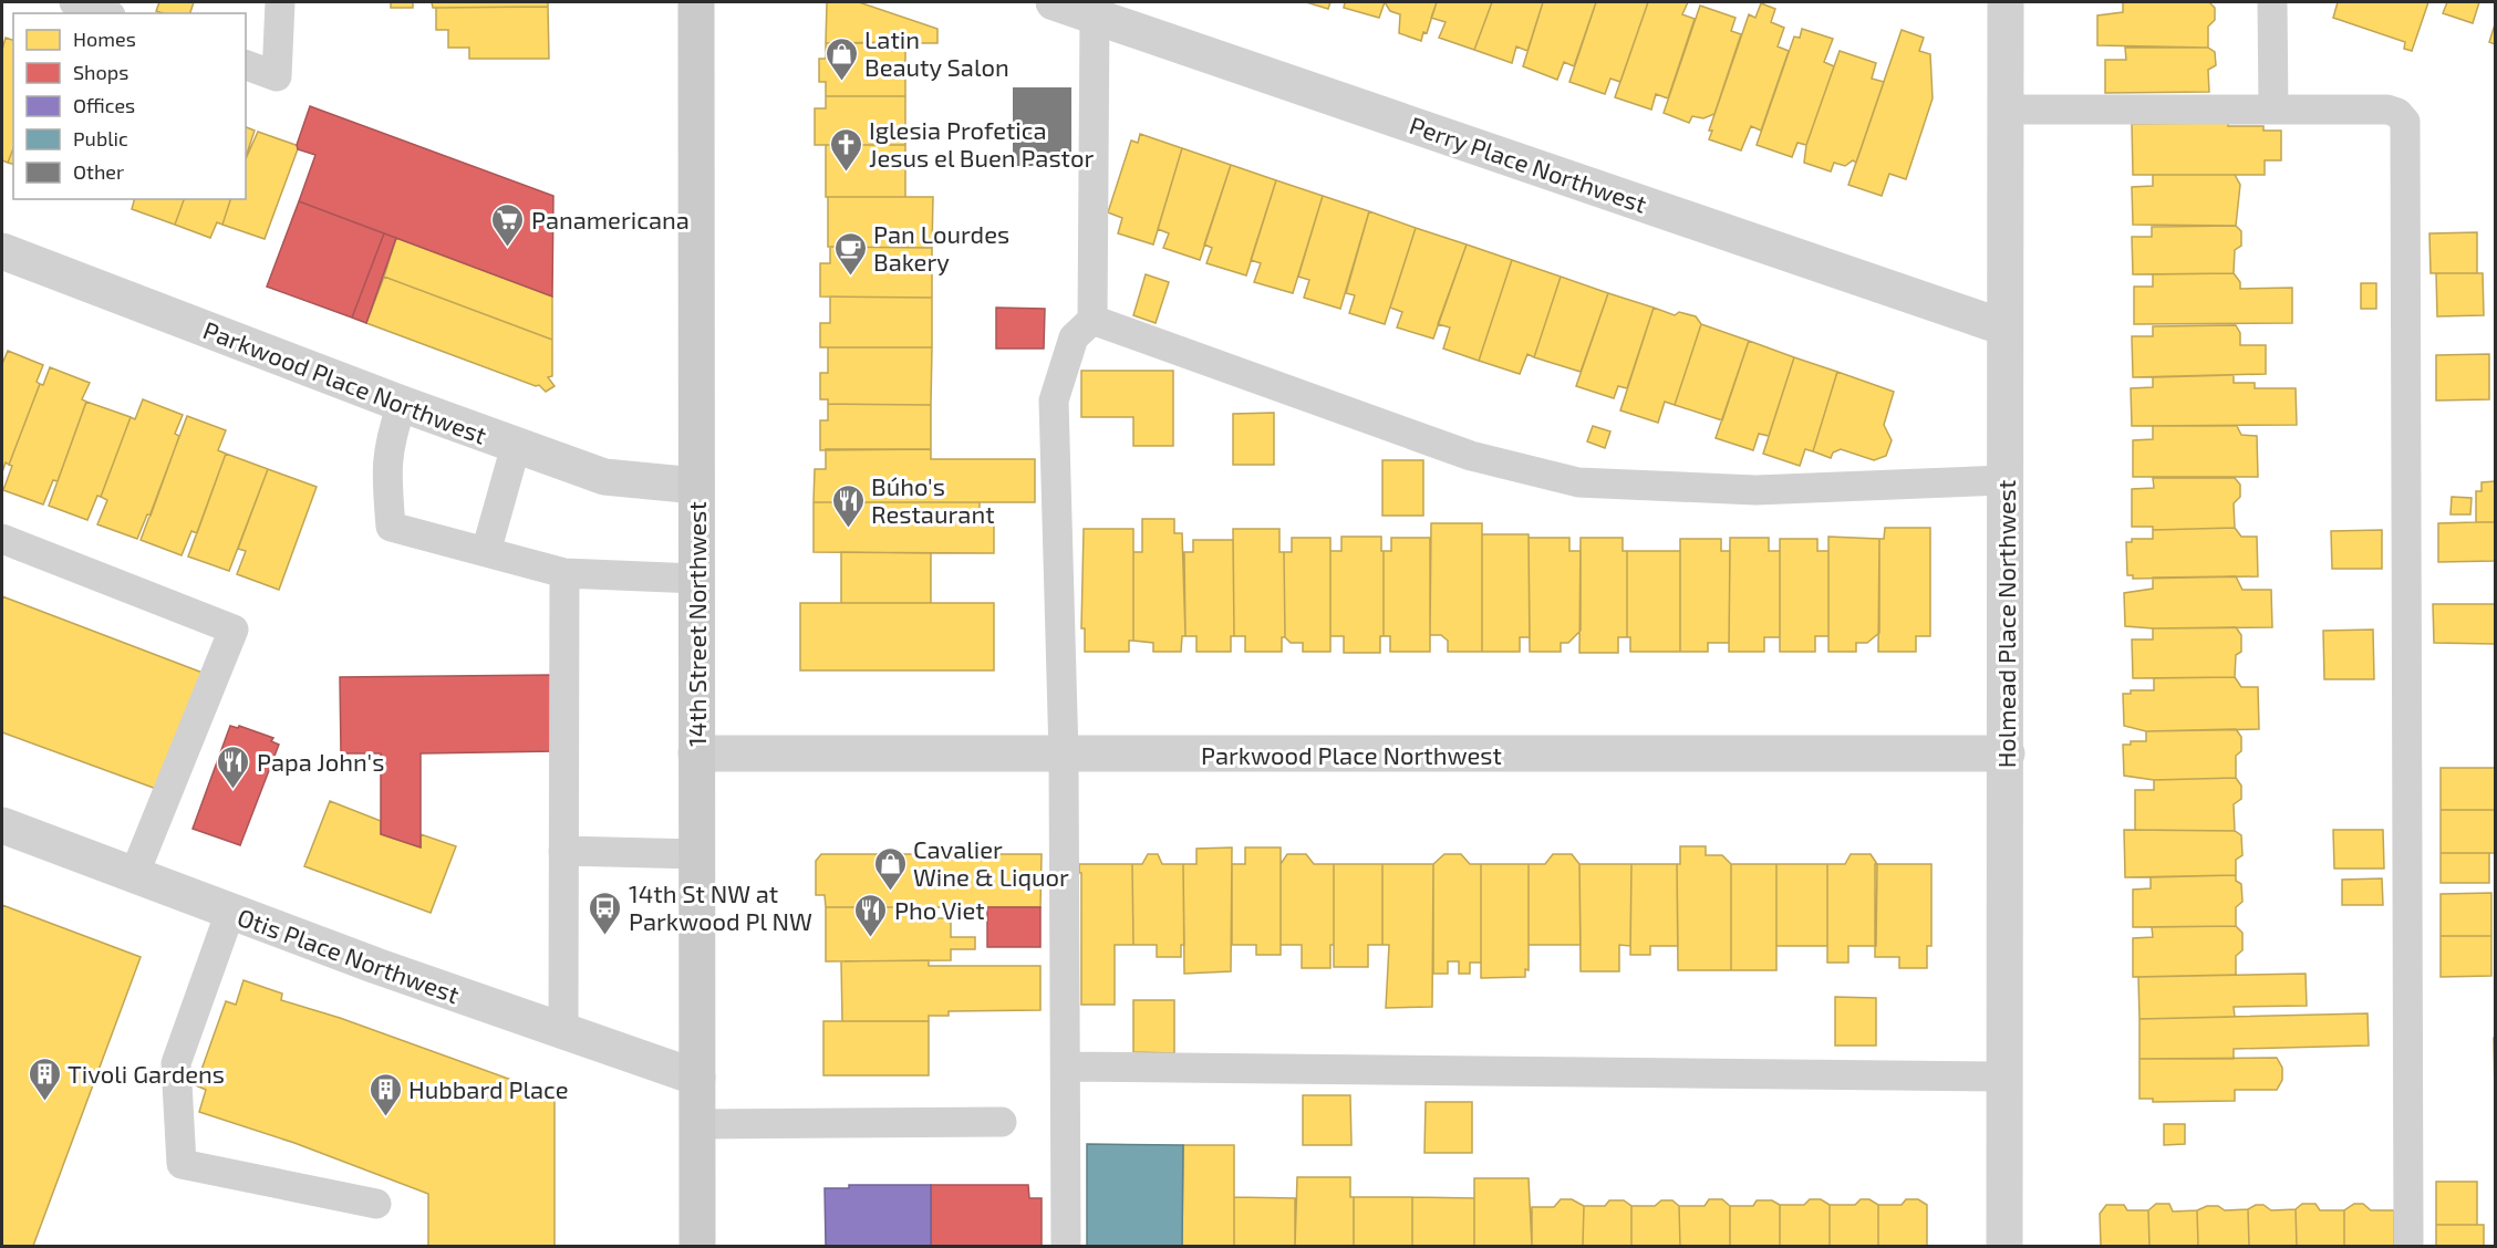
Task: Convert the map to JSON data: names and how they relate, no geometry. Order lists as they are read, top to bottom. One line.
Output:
{"streets":{"main road":["14th Street Northwest"],"street":["Perry Place Northwest","Parkwood Place Northwest","Holmead Place Northwest","Otis Place Northwest"]},"crossings":[["Perry Place Northwest","Holmead Place Northwest"],["Parkwood Place Northwest","14th Street Northwest"],["Parkwood Place Northwest","Holmead Place Northwest"],["14th Street Northwest","Otis Place Northwest"]],"places":{"shop":["Latin Beauty Salon","Cavalier Wine & Liquor"],"church":["Iglesia Profetica Jesus el Buen Pastor"],"supermarket":["Panamericana"],"cafe":["Pan Lourdes Bakery"],"restaurant":["Búho's Restaurant","Papa John's","Pho Viet"],"bus stop":["14th St NW at Parkwood Pl NW"],"building":["Tivoli Gardens","Hubbard Place"]},"legend":["Homes","Shops","Offices","Public","Other"]}
